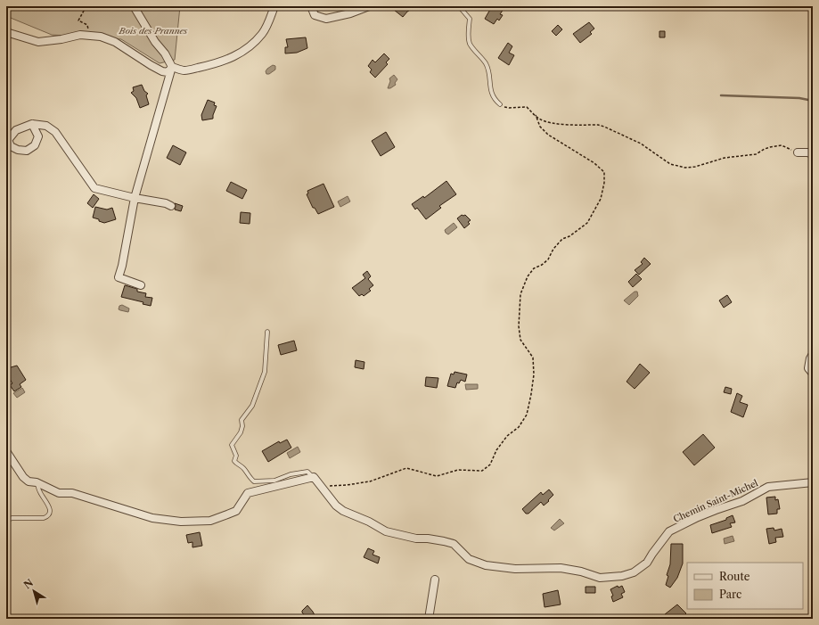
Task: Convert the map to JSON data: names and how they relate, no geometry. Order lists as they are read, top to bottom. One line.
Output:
{"streets":{"street":["Chemin Saint-Michel"]},"parks":["Bois des Prannes"],"legend":["Route","Parc"],"north":"top left"}
